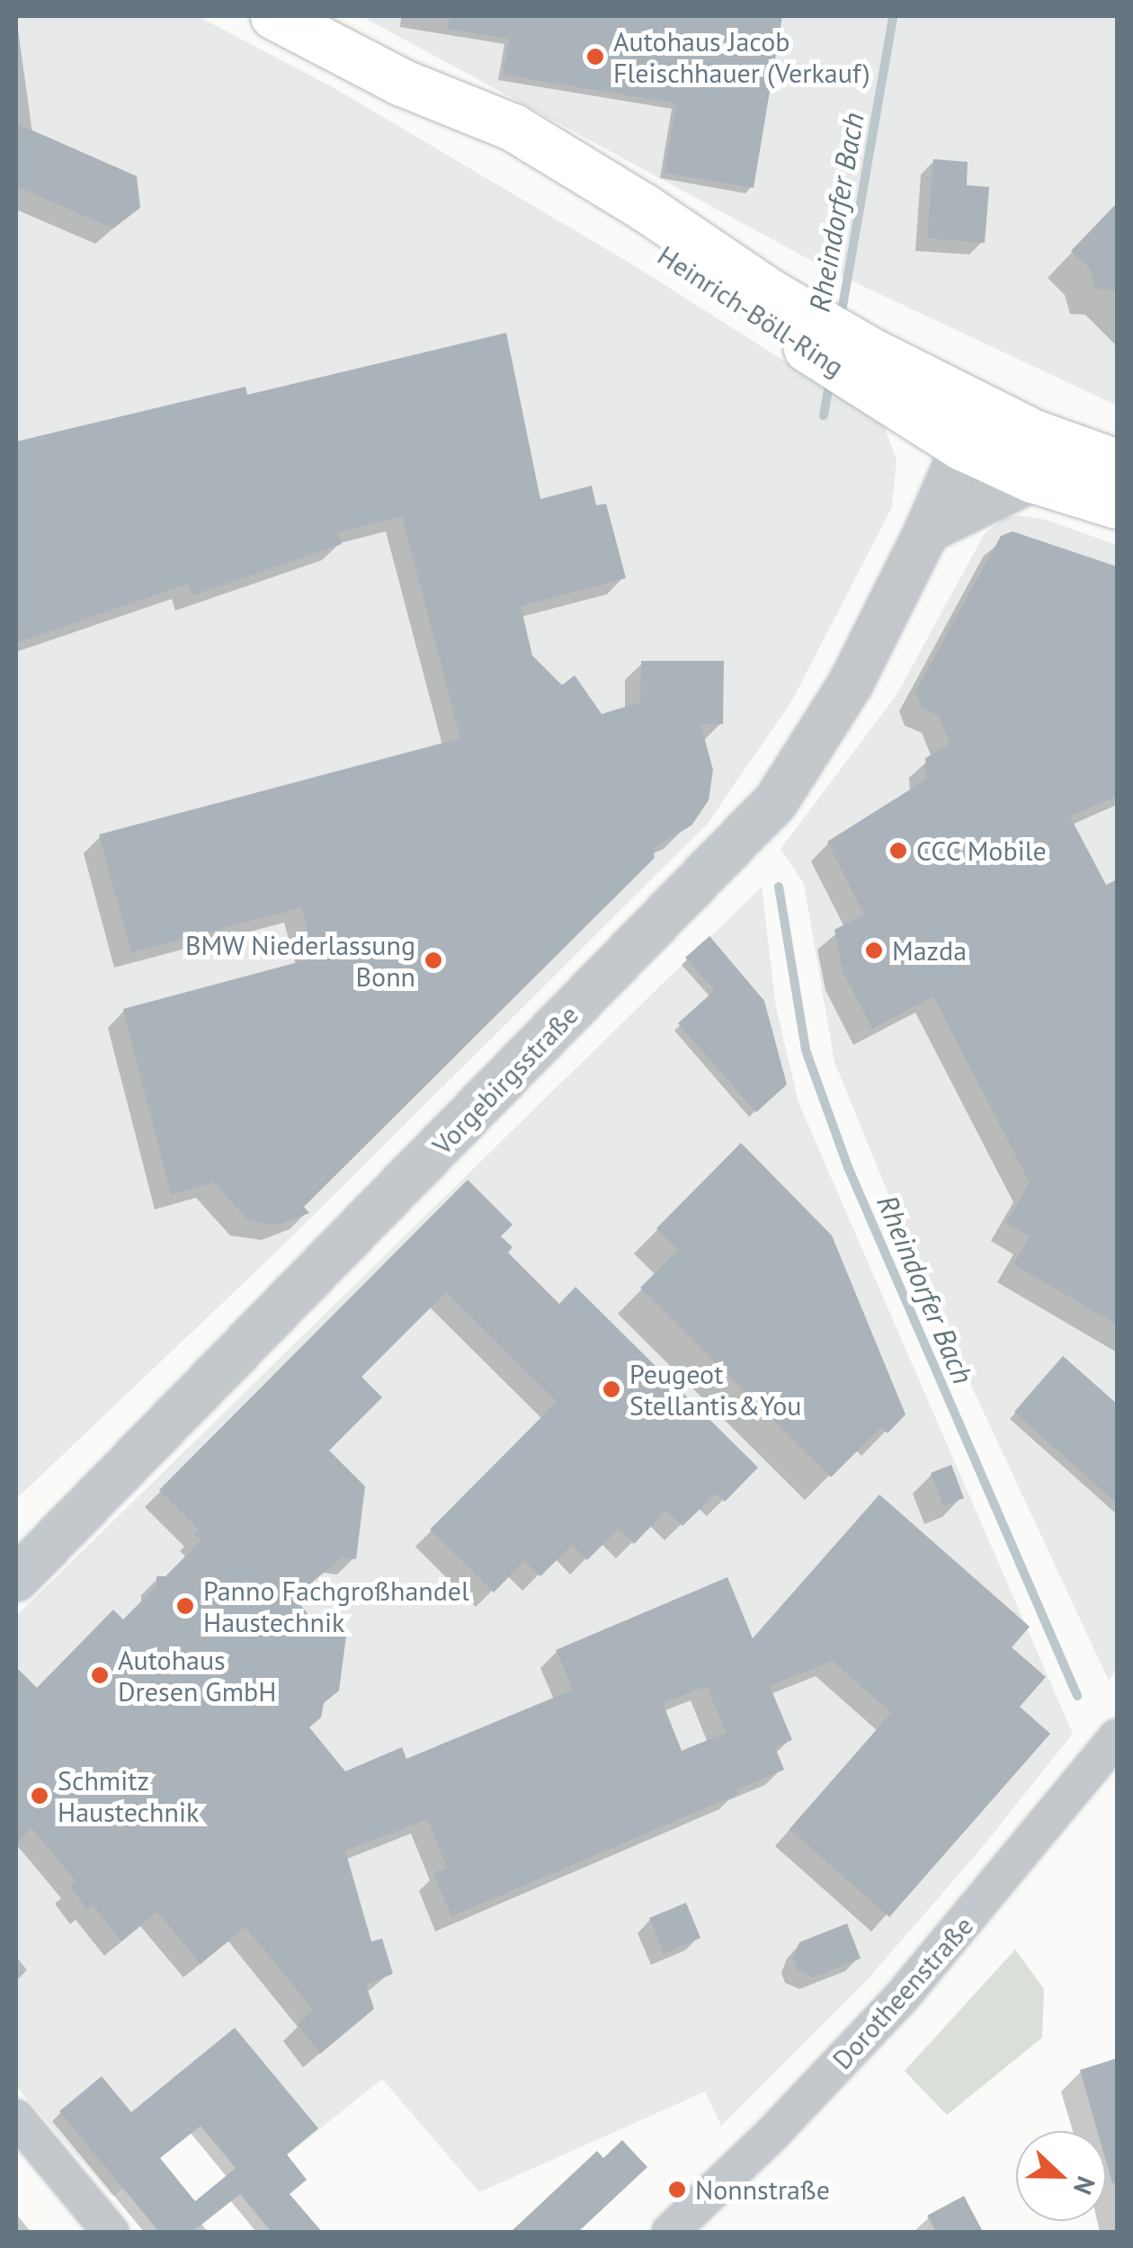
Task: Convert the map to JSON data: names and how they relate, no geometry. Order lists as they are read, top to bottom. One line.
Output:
{"streets":{"main road":["Heinrich-Böll-Ring"],"street":["Vorgebirgsstraße","Dorotheenstraße"]},"crossings":[["Heinrich-Böll-Ring","Vorgebirgsstraße"]],"water":["Rheindorfer Bach"],"places":["Autohaus Jacob Fleischhauer (Verkauf)","CCC Mobile","Mazda","BMW Niederlassung Bonn","Peugeot Stellantis&You","Panno Fachgroßhandel Haustechnik","Autohaus Dresen GmbH","Schmitz Haustechnik","Nonnstraße"],"north":"right"}
